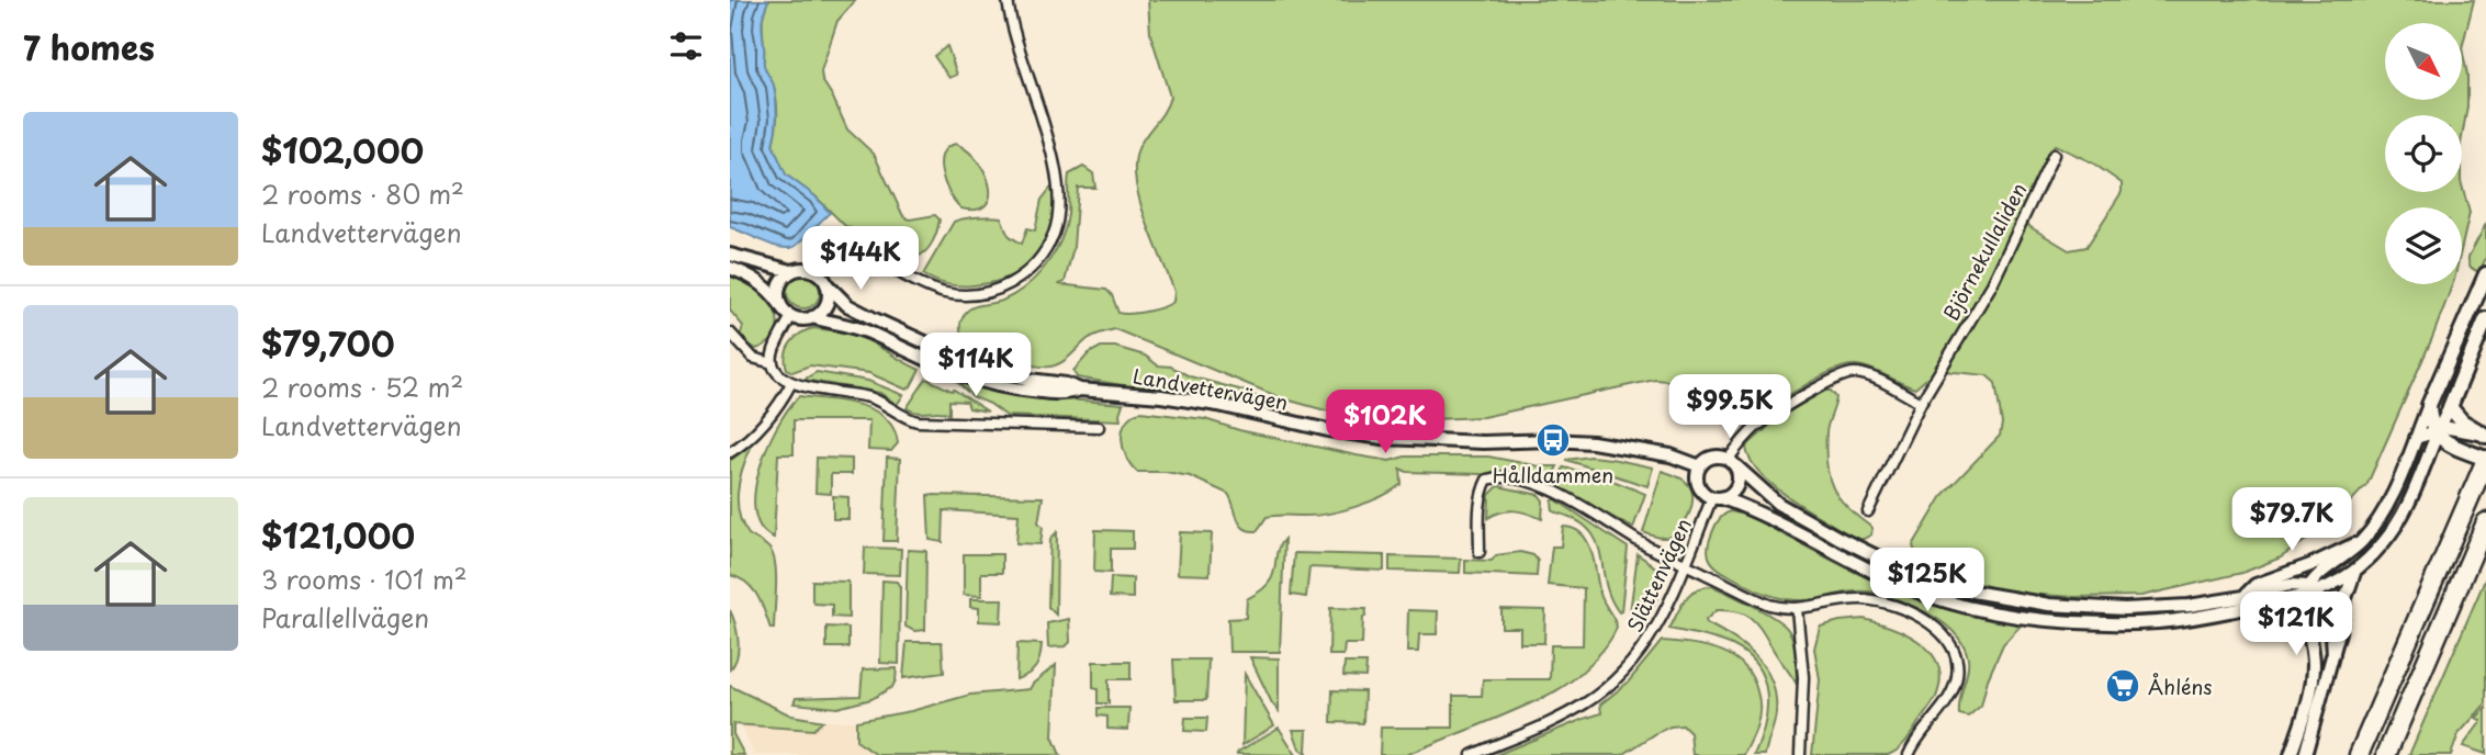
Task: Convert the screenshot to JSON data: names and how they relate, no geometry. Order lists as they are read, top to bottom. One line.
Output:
{"streets":{"street":["Björnekullaliden","Landvettervägen","Slättenvägen"]},"crossings":[["Landvettervägen","Slättenvägen"]],"places":{"bus stop":["Hålldammen"],"supermarket":["Åhléns"]},"north":"bottom right","page":{"heading":"7 homes","list":[{"name":"$102,000","note":"2 rooms · 80 m² · Landvettervägen"},{"name":"$79,700","note":"2 rooms · 52 m² · Landvettervägen"},{"name":"$121,000","note":"3 rooms · 101 m² · Parallellvägen"}],"price":["$144K","$114K","$99.5K","$102K","$79.7K","$125K","$121K"]}}
